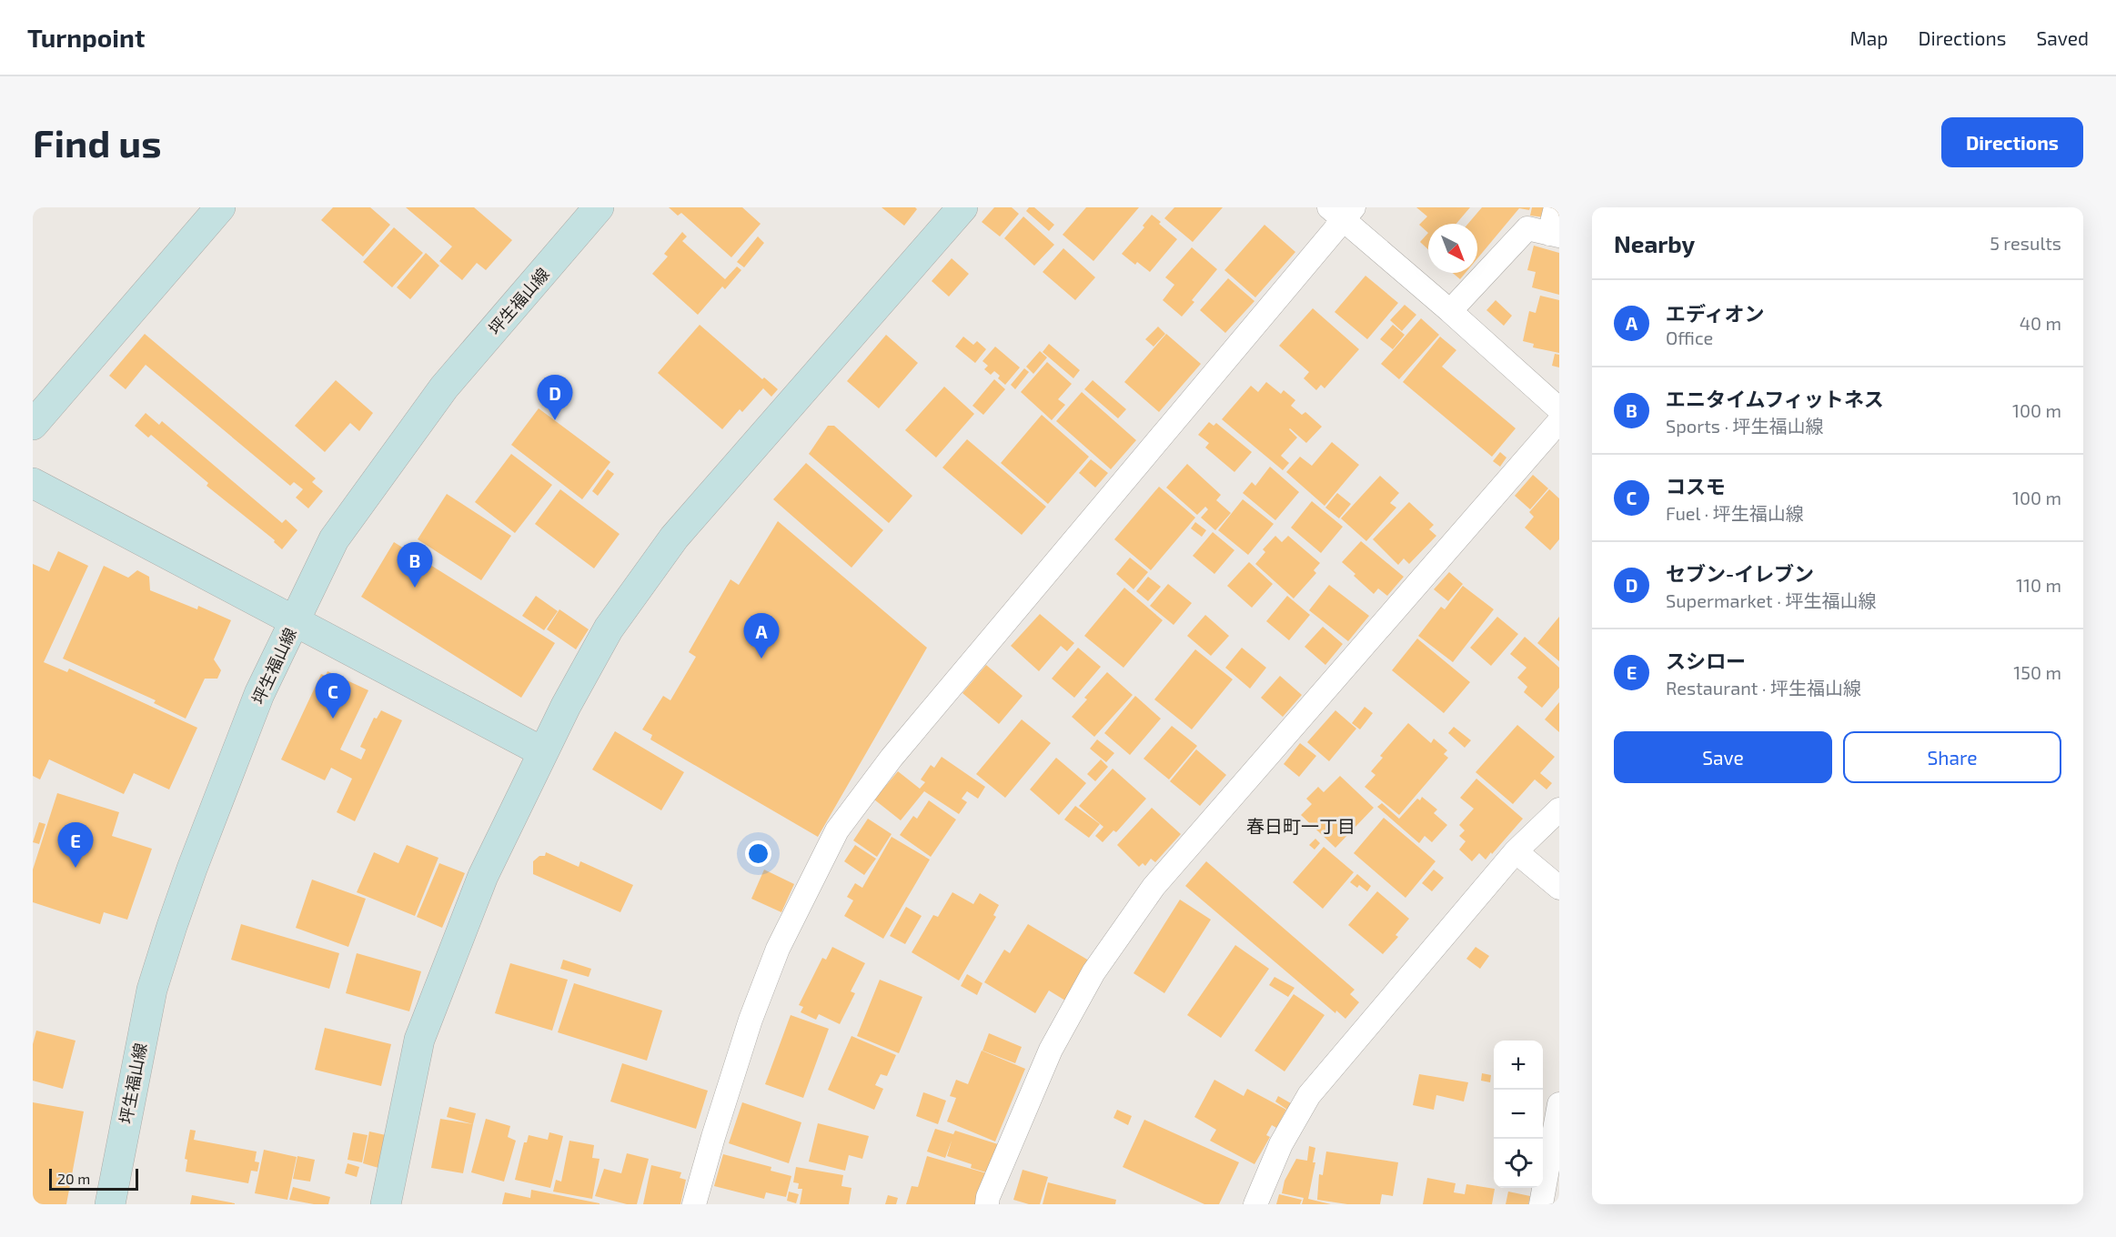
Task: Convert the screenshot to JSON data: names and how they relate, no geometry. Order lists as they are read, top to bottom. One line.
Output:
{"streets":{"street":["坪生福山線"]},"districts":["春日町一丁目"],"scale_bar":"20 m","north":"bottom right","page":{"header":"Turnpoint","nav":["Map","Directions","Saved"],"buttons":["Directions",["Save","Share"]],"title":"Find us","heading":["Nearby","5 results"],"list":[{"mark":"A","name":"エディオン","note":"Office","value":"40 m"},{"mark":"B","name":"エニタイムフィットネス","note":"Sports · 坪生福山線","value":"100 m"},{"mark":"C","name":"コスモ","note":"Fuel · 坪生福山線","value":"100 m"},{"mark":"D","name":"セブン-イレブン","note":"Supermarket · 坪生福山線","value":"110 m"},{"mark":"E","name":"スシロー","note":"Restaurant · 坪生福山線","value":"150 m"}],"pins":["D","B","A","C","E"],"map_buttons":["+","−"],"scale":"20 m"}}
